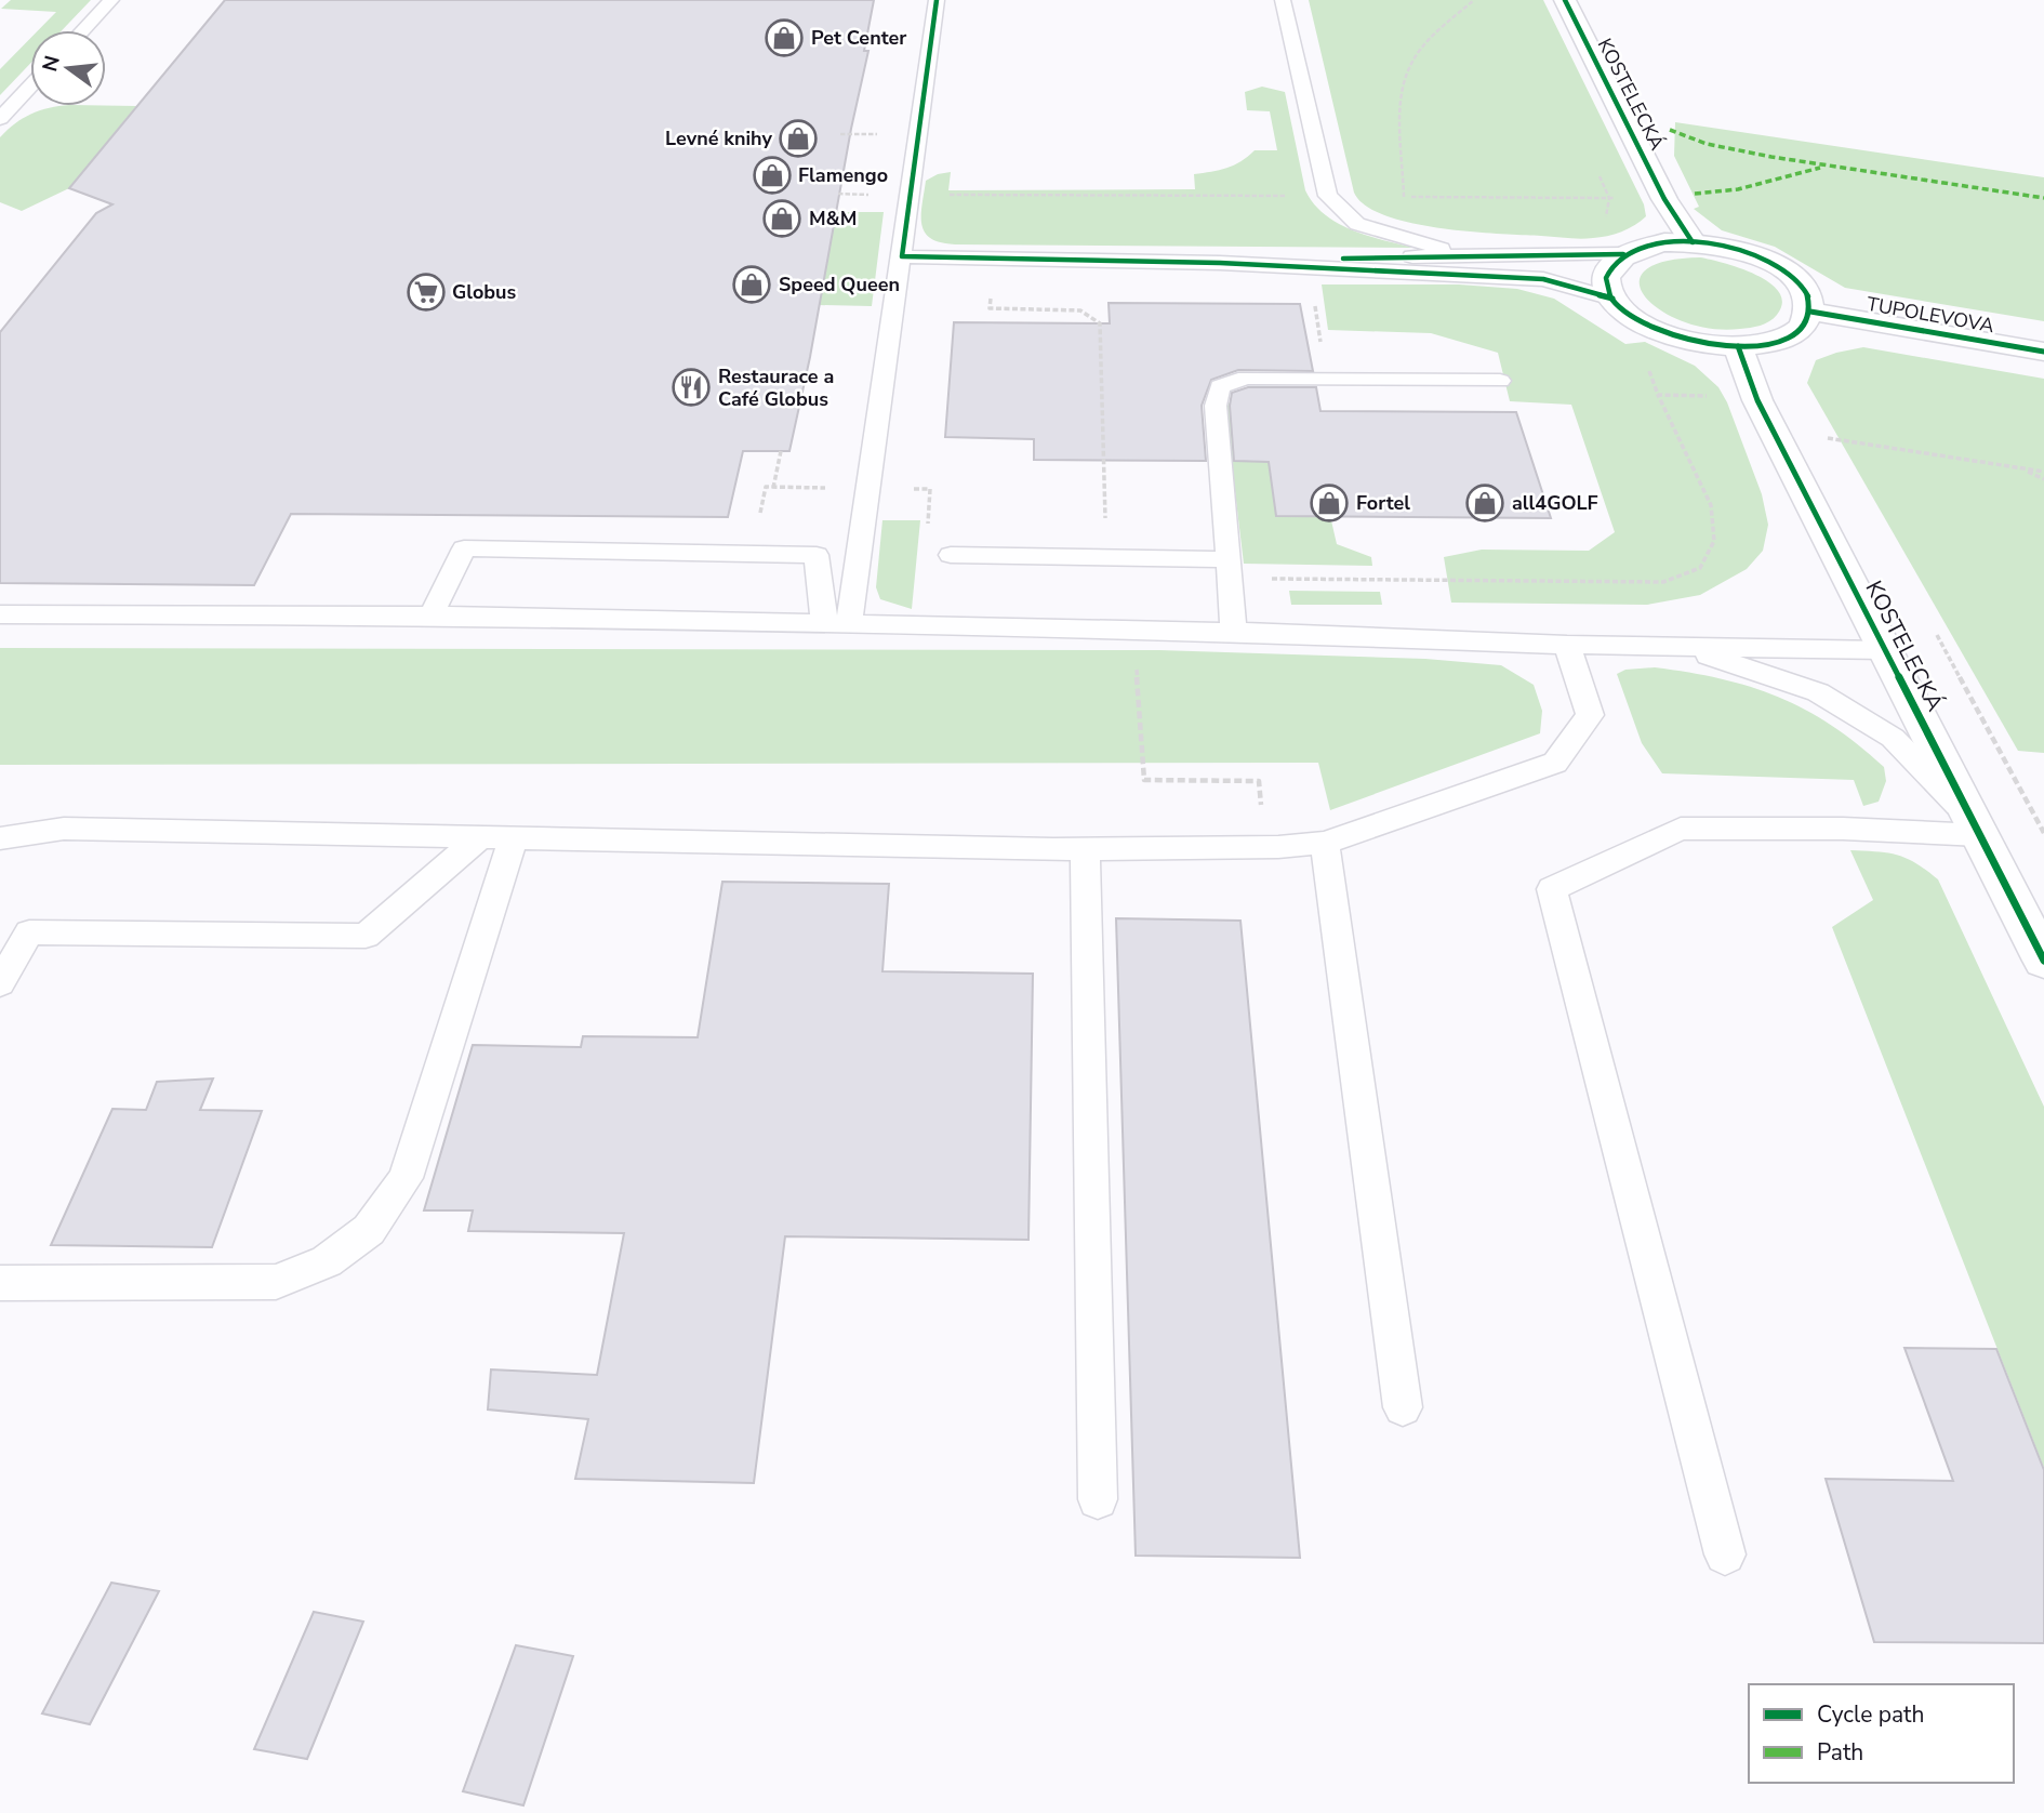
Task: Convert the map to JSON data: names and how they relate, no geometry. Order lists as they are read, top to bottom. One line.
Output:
{"streets":{"main road":["KOSTELECKÁ","TUPOLEVOVA"]},"places":{"shop":["Pet Center","Levné knihy","Flamengo","M&M","Speed Queen","Fortel","all4GOLF"],"supermarket":["Globus"],"restaurant":["Restaurace a Café Globus"]},"legend":["Cycle path","Path"],"north":"left"}
